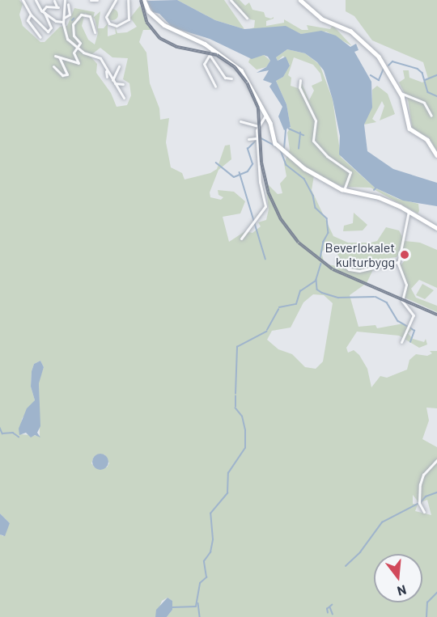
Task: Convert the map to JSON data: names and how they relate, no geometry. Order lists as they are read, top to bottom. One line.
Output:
{"places":["Beverlokalet kulturbygg"],"north":"bottom"}
